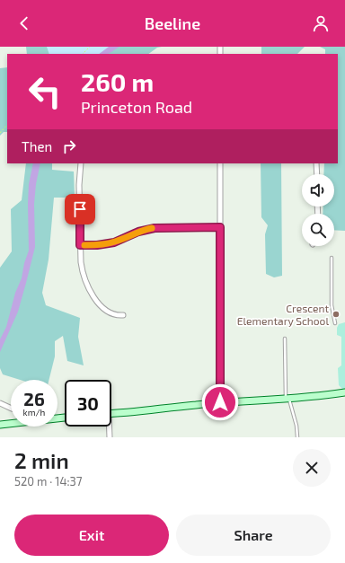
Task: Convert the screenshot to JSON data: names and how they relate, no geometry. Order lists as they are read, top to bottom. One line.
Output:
{"places":["Crescent Elementary School"],"page":{"header":"Beeline","turn":["260 m","Princeton Road"],"then":"Then","speed":"26 km/h","limit":"30","heading":["2 min","520 m · 14:37"],"buttons":["Exit","Share"]}}
